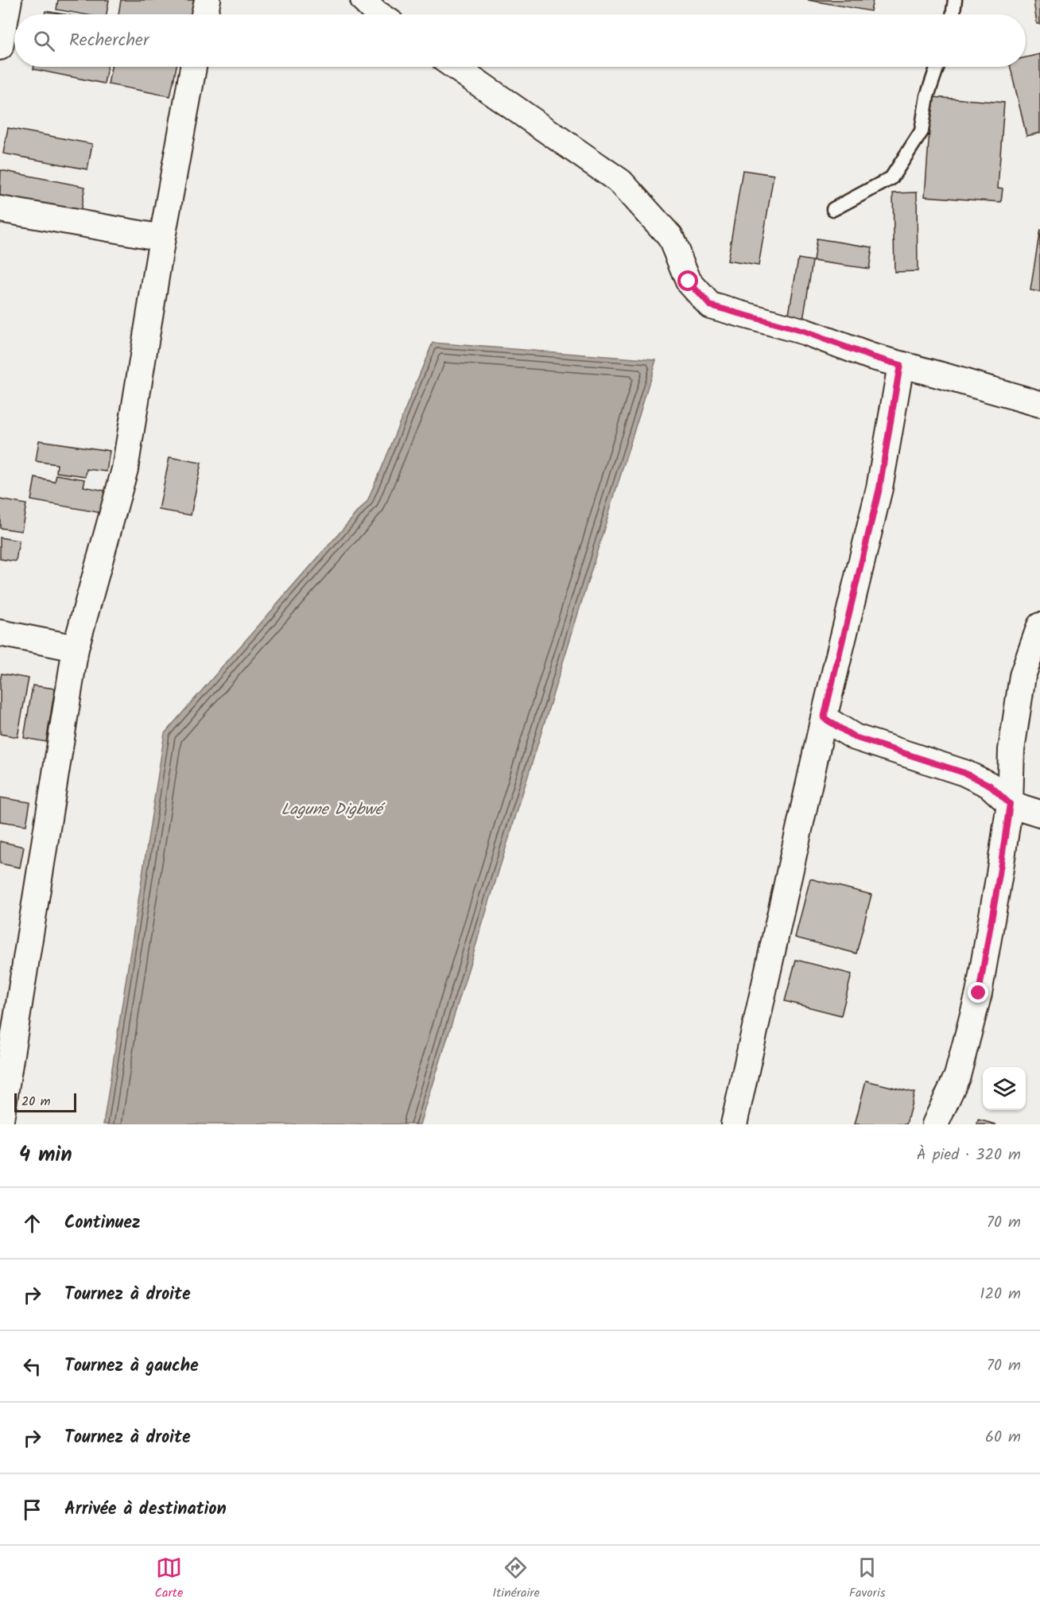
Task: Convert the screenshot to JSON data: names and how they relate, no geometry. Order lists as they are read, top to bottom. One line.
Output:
{"water":["Lagune Digbwé"],"scale_bar":"20 m","page":{"search":"Rechercher","scale":"20 m","heading":["4 min","À pied · 320 m"],"list":[["Continuez","70 m"],["Tournez à droite","120 m"],["Tournez à gauche","70 m"],["Tournez à droite","60 m"],"Arrivée à destination"],"nav":["Carte","Itinéraire","Favoris"]}}
